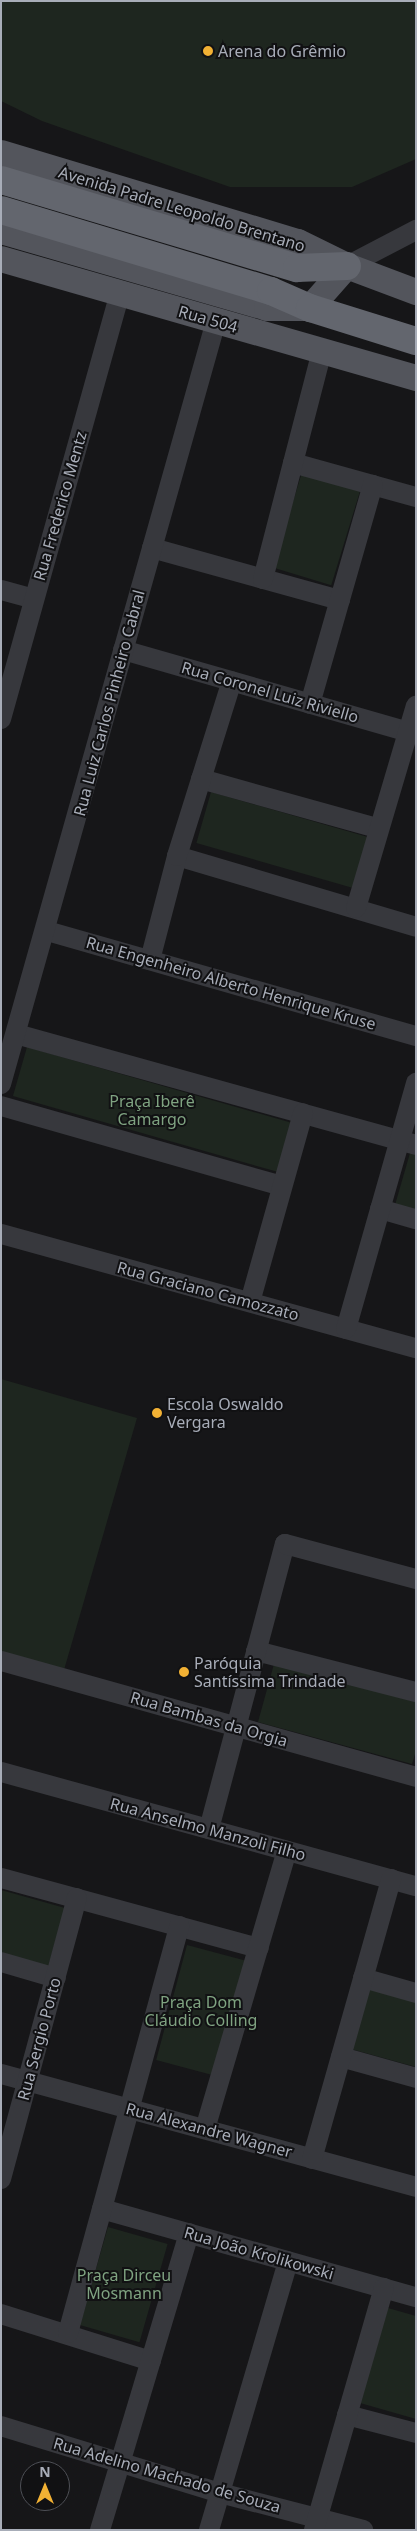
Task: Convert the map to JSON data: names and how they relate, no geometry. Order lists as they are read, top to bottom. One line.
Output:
{"streets":{"main road":["Avenida Padre Leopoldo Brentano","Rua 504"],"street":["Rua Frederico Mentz","Rua Coronel Luiz Riviello","Rua Luiz Carlos Pinheiro Cabral","Rua Engenheiro Alberto Henrique Kruse","Rua Graciano Camozzato","Rua Bambas da Orgia","Rua Anselmo Manzoli Filho","Rua Sergio Porto","Rua Alexandre Wagner","Rua João Krolikowski","Rua Adelino Machado de Souza"]},"crossings":[["Rua 504","Rua Frederico Mentz"],["Rua 504","Rua Luiz Carlos Pinheiro Cabral"],["Rua Coronel Luiz Riviello","Rua Luiz Carlos Pinheiro Cabral"],["Rua Luiz Carlos Pinheiro Cabral","Rua Engenheiro Alberto Henrique Kruse"],["Rua Sergio Porto","Rua Alexandre Wagner"]],"parks":["Praça Iberê Camargo","Praça Dom Cláudio Colling","Praça Dirceu Mosmann"],"places":["Arena do Grêmio","Escola Oswaldo Vergara","Paróquia Santíssima Trindade"],"north":"top"}
